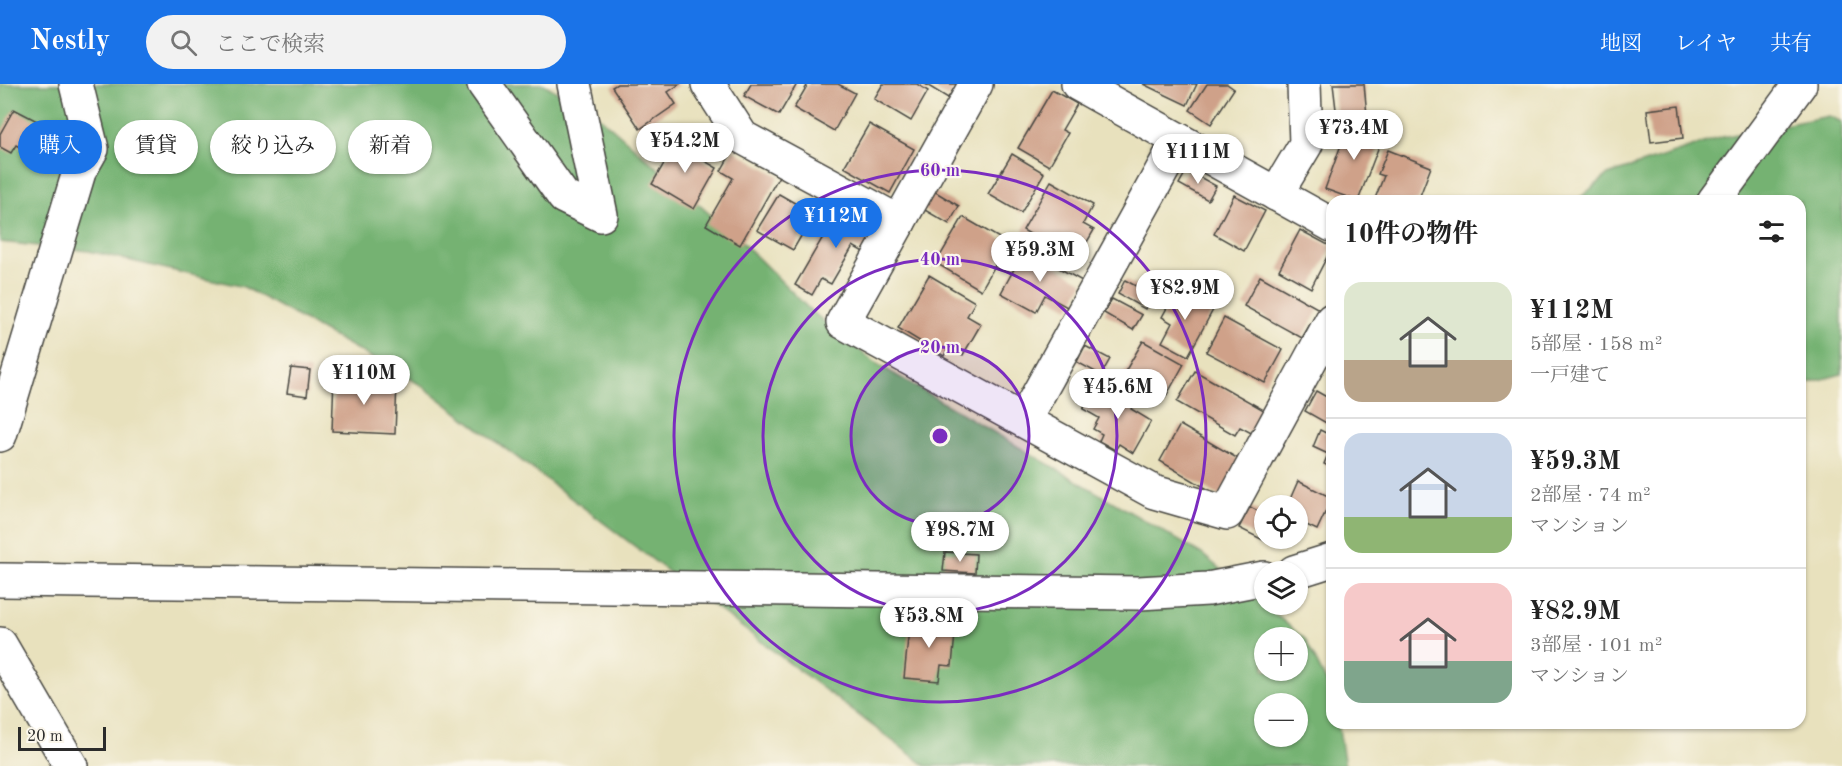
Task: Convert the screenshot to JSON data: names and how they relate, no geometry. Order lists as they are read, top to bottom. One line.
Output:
{"scale_bar":"20 m","page":{"header":"Nestly","search":"ここで検索","nav":["地図","レイヤ","共有"],"price":["¥73.4M","¥54.2M","¥111M","¥112M","¥59.3M","¥82.9M","¥110M","¥45.6M","¥98.7M","¥53.8M"],"chip":["購入","賃貸","絞り込み","新着"],"heading":"10件の物件","list":[{"name":"¥112M","note":"5部屋 · 158 m² · 一戸建て"},{"name":"¥59.3M","note":"2部屋 · 74 m² · マンション"},{"name":"¥82.9M","note":"3部屋 · 101 m² · マンション"}],"map_buttons":["+","−"],"scale":"20 m"},"rings":["60 m","40 m","20 m"]}
